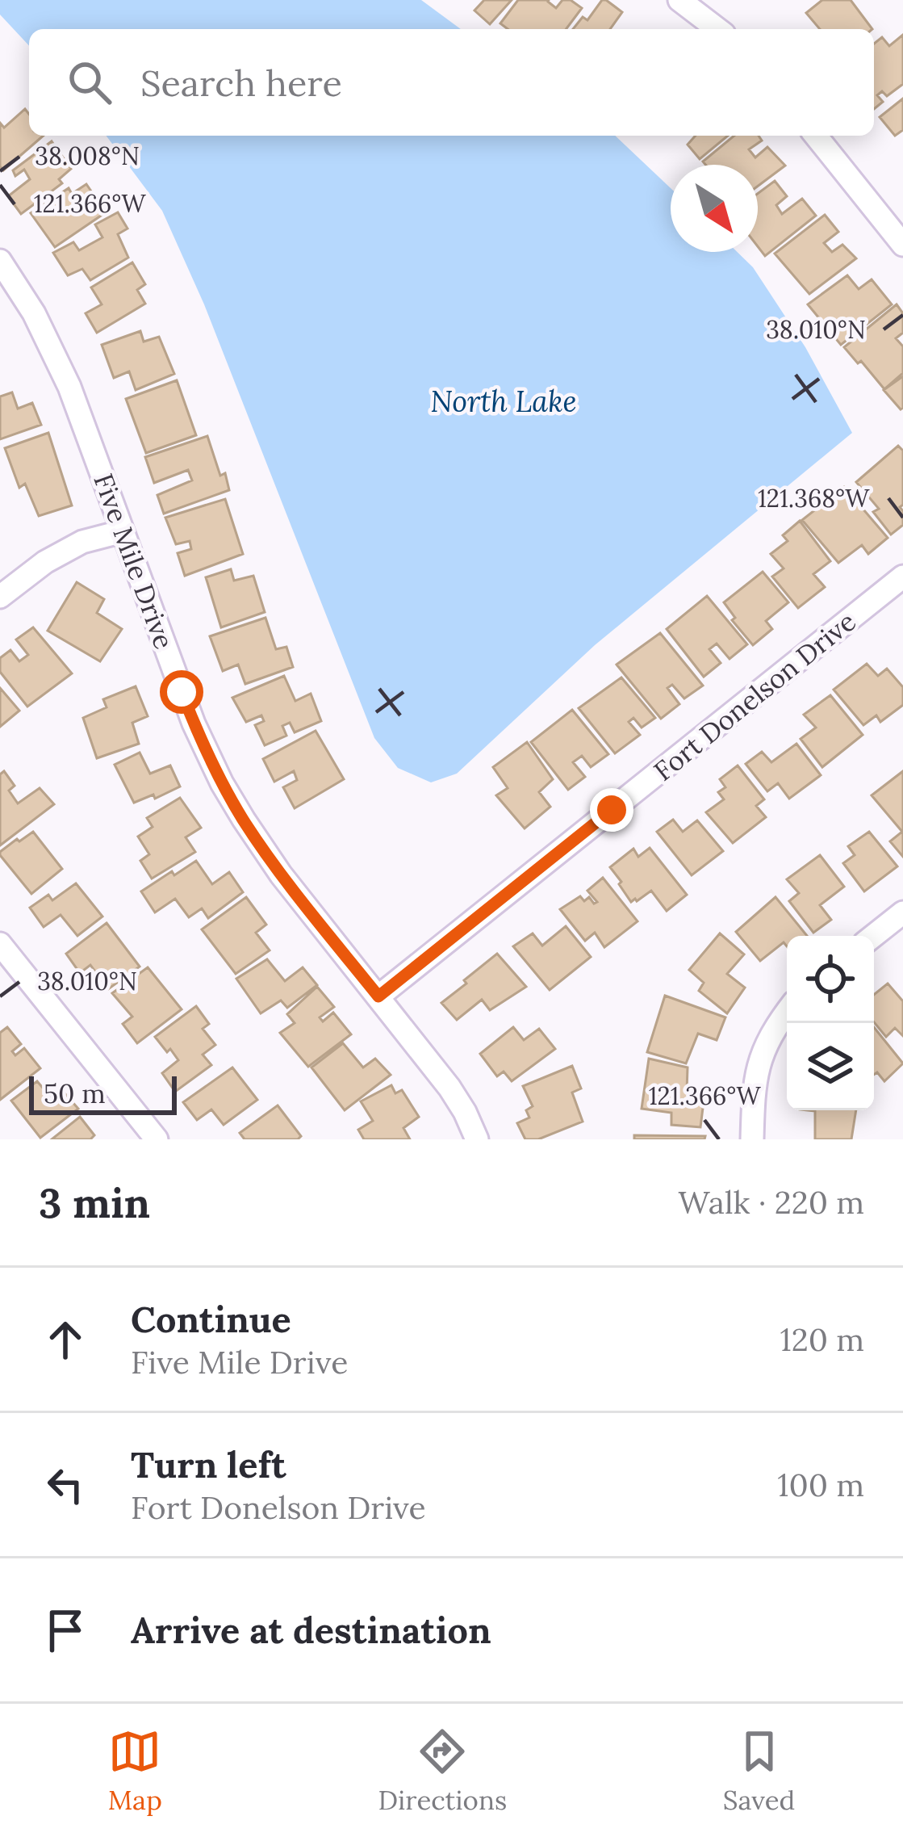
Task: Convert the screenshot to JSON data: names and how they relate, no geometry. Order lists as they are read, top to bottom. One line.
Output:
{"streets":{"street":["Five Mile Drive","Fort Donelson Drive"]},"crossings":[["Five Mile Drive","Fort Donelson Drive"]],"water":["North Lake"],"scale_bar":"50 m","north":"bottom right","page":{"search":"Search here","scale":"50 m","heading":["3 min","Walk · 220 m"],"list":[["Continue","Five Mile Drive","120 m"],["Turn left","Fort Donelson Drive","100 m"],"Arrive at destination"],"nav":["Map","Directions","Saved"]},"coordinates":["38.008°N","121.366°W","38.010°N","121.368°W"]}
